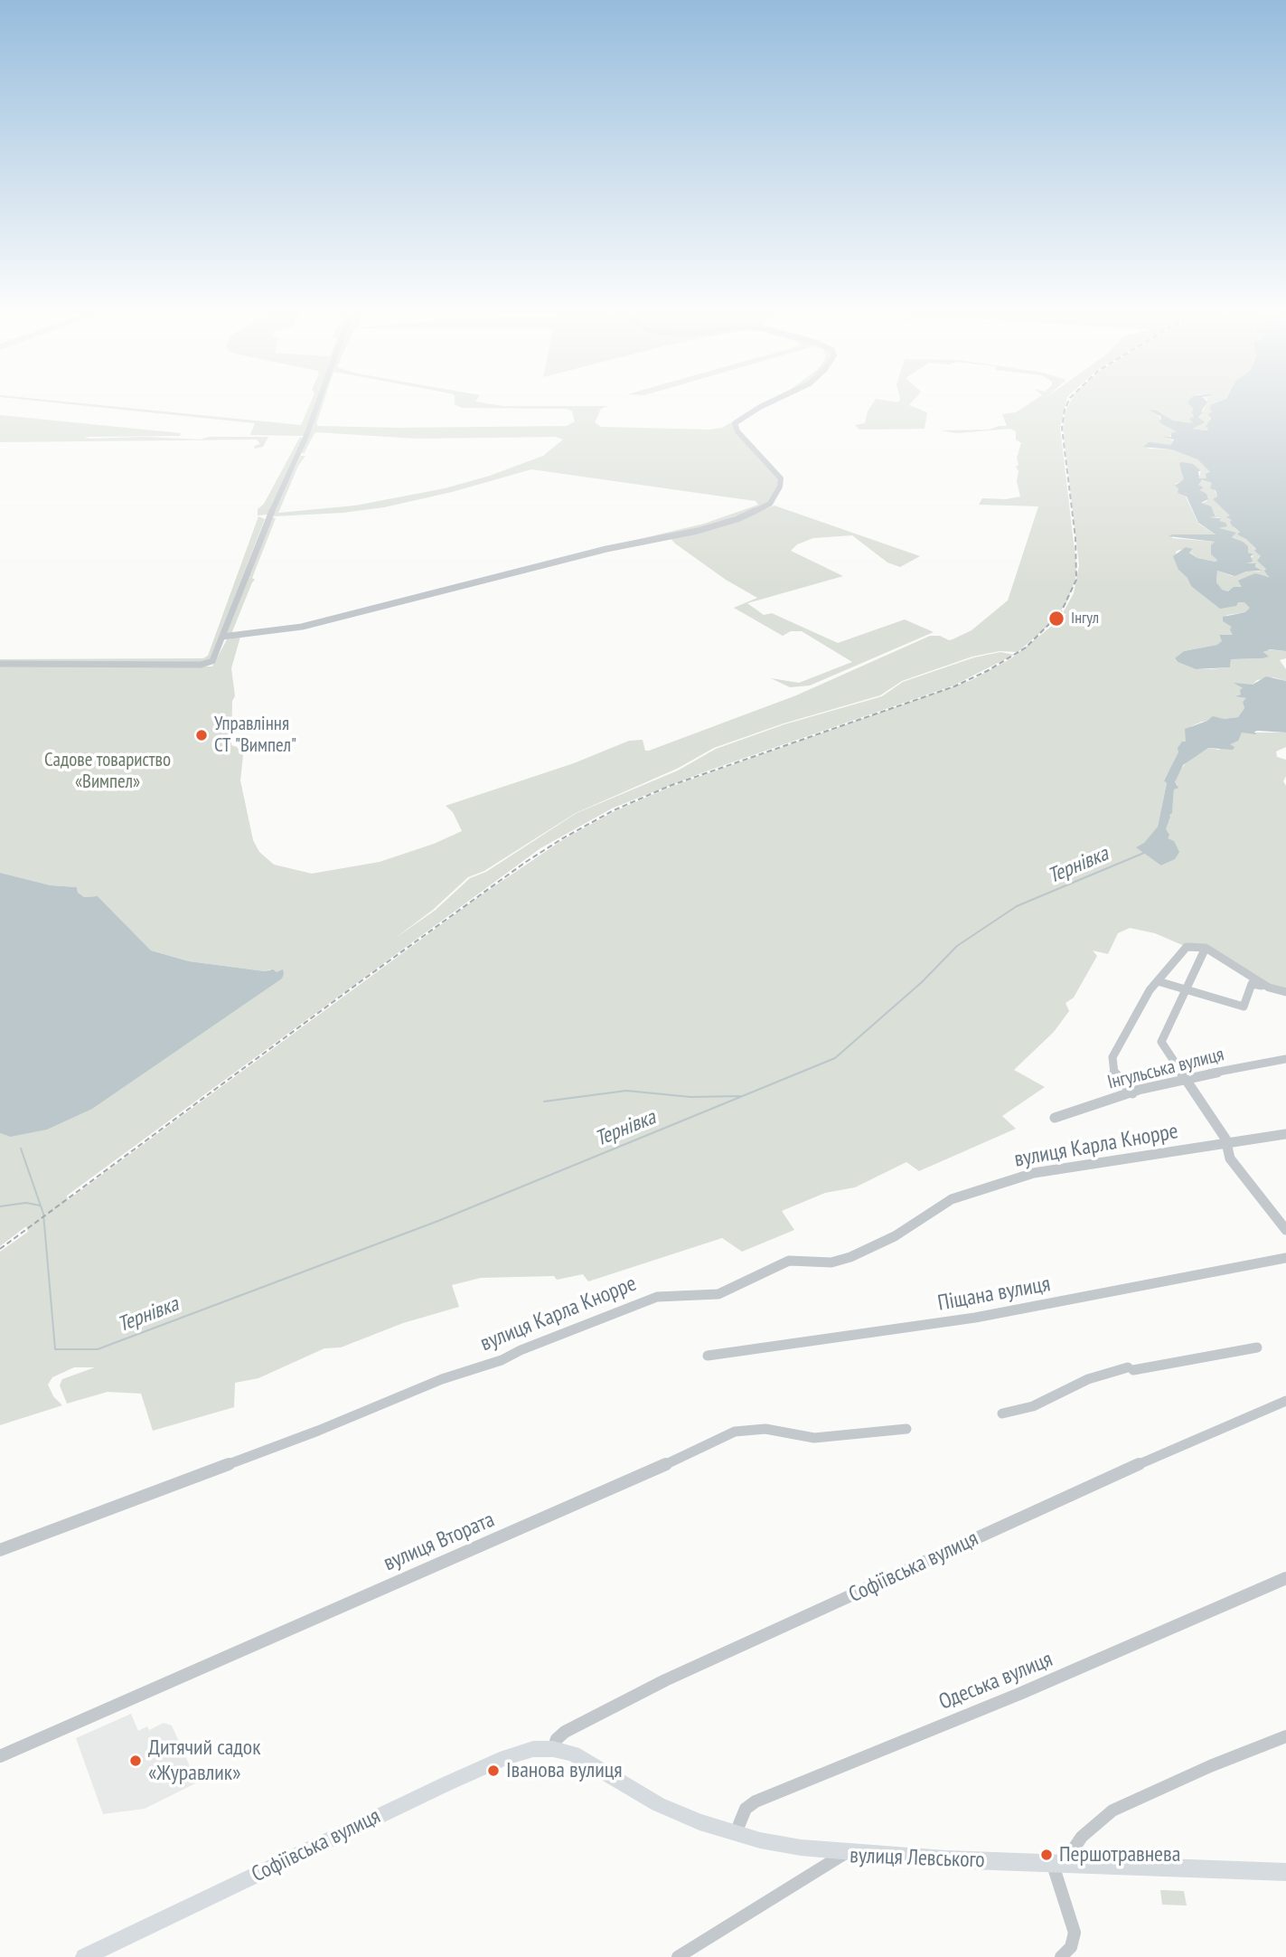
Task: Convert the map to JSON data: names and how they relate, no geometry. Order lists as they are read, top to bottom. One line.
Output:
{"streets":{"main road":["Софіївська вулиця","вулиця Левського"],"street":["Інгульська вулиця","вулиця Карла Кнорре","Піщана вулиця","вулиця Втората","Одеська вулиця"]},"crossings":[["Софіївська вулиця","Одеська вулиця"],["Софіївська вулиця","вулиця Левського"]],"water":["Тернівка"],"parks":["Садове товариство «Вимпел»"],"places":["Інгул","Управління СТ \"Вимпел\"","Дитячий садок «Журавлик»","Іванова вулиця","Першотравнева"]}
